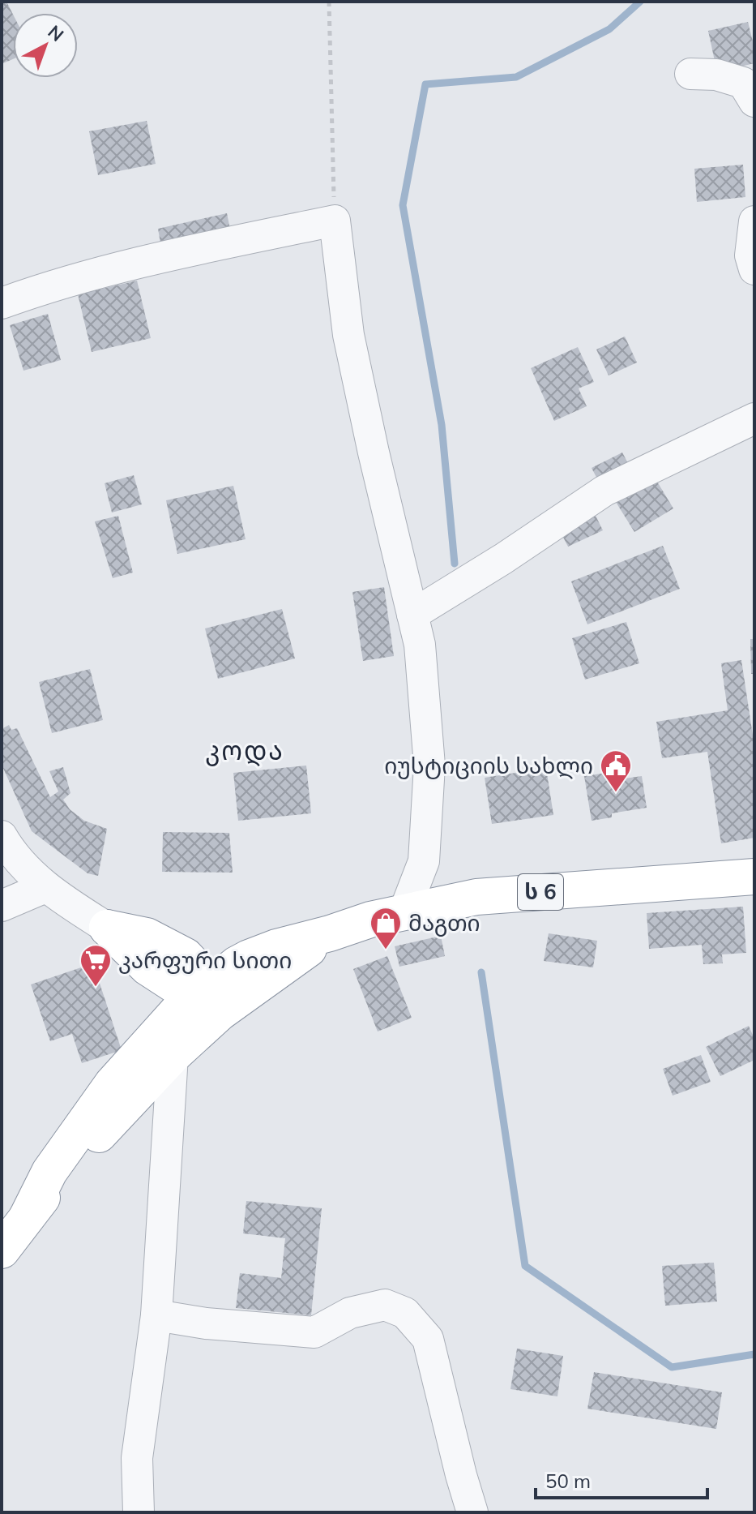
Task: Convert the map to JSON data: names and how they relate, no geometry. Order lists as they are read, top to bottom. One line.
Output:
{"streets":{"highway":["ს 6"]},"districts":["კოდა"],"places":{"public building":["იუსტიციის სახლი"],"shop":["მაგთი"],"supermarket":["კარფური სითი"]},"scale_bar":"50 m","north":"top right"}
